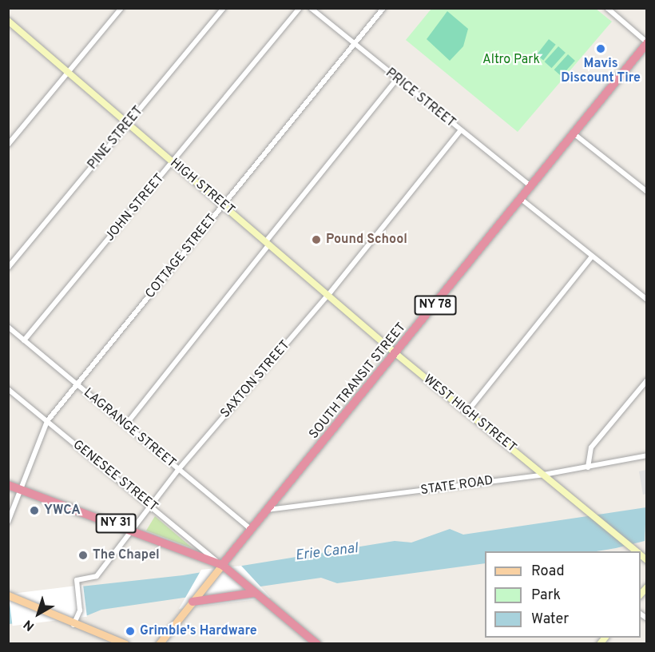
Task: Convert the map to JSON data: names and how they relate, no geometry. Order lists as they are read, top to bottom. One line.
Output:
{"streets":{"highway":["NY 78","SOUTH TRANSIT STREET","NY 31"],"main road":["HIGH STREET","WEST HIGH STREET"],"street":["PRICE STREET","PINE STREET","JOHN STREET","COTTAGE STREET","SAXTON STREET","LAGRANGE STREET","GENESEE STREET","STATE ROAD"]},"crossings":[["PRICE STREET","COTTAGE STREET"],["PRICE STREET","SAXTON STREET"],["PRICE STREET","SOUTH TRANSIT STREET"],["PINE STREET","HIGH STREET"],["HIGH STREET","JOHN STREET"],["HIGH STREET","COTTAGE STREET"],["HIGH STREET","SAXTON STREET"],["HIGH STREET","SOUTH TRANSIT STREET"],["HIGH STREET","WEST HIGH STREET"],["JOHN STREET","LAGRANGE STREET"],["COTTAGE STREET","LAGRANGE STREET"],["COTTAGE STREET","GENESEE STREET"],["COTTAGE STREET","NY 31"],["SAXTON STREET","LAGRANGE STREET"],["SAXTON STREET","GENESEE STREET"],["SAXTON STREET","NY 31"],["SOUTH TRANSIT STREET","WEST HIGH STREET"],["SOUTH TRANSIT STREET","LAGRANGE STREET"],["SOUTH TRANSIT STREET","GENESEE STREET"],["SOUTH TRANSIT STREET","STATE ROAD"],["SOUTH TRANSIT STREET","NY 31"],["WEST HIGH STREET","STATE ROAD"],["GENESEE STREET","NY 31"]],"water":["Erie Canal"],"parks":["Altro Park"],"places":["Mavis Discount Tire","Pound School","YWCA","The Chapel","Grimble's Hardware"],"legend":["Road","Park","Water"],"north":"bottom left"}
